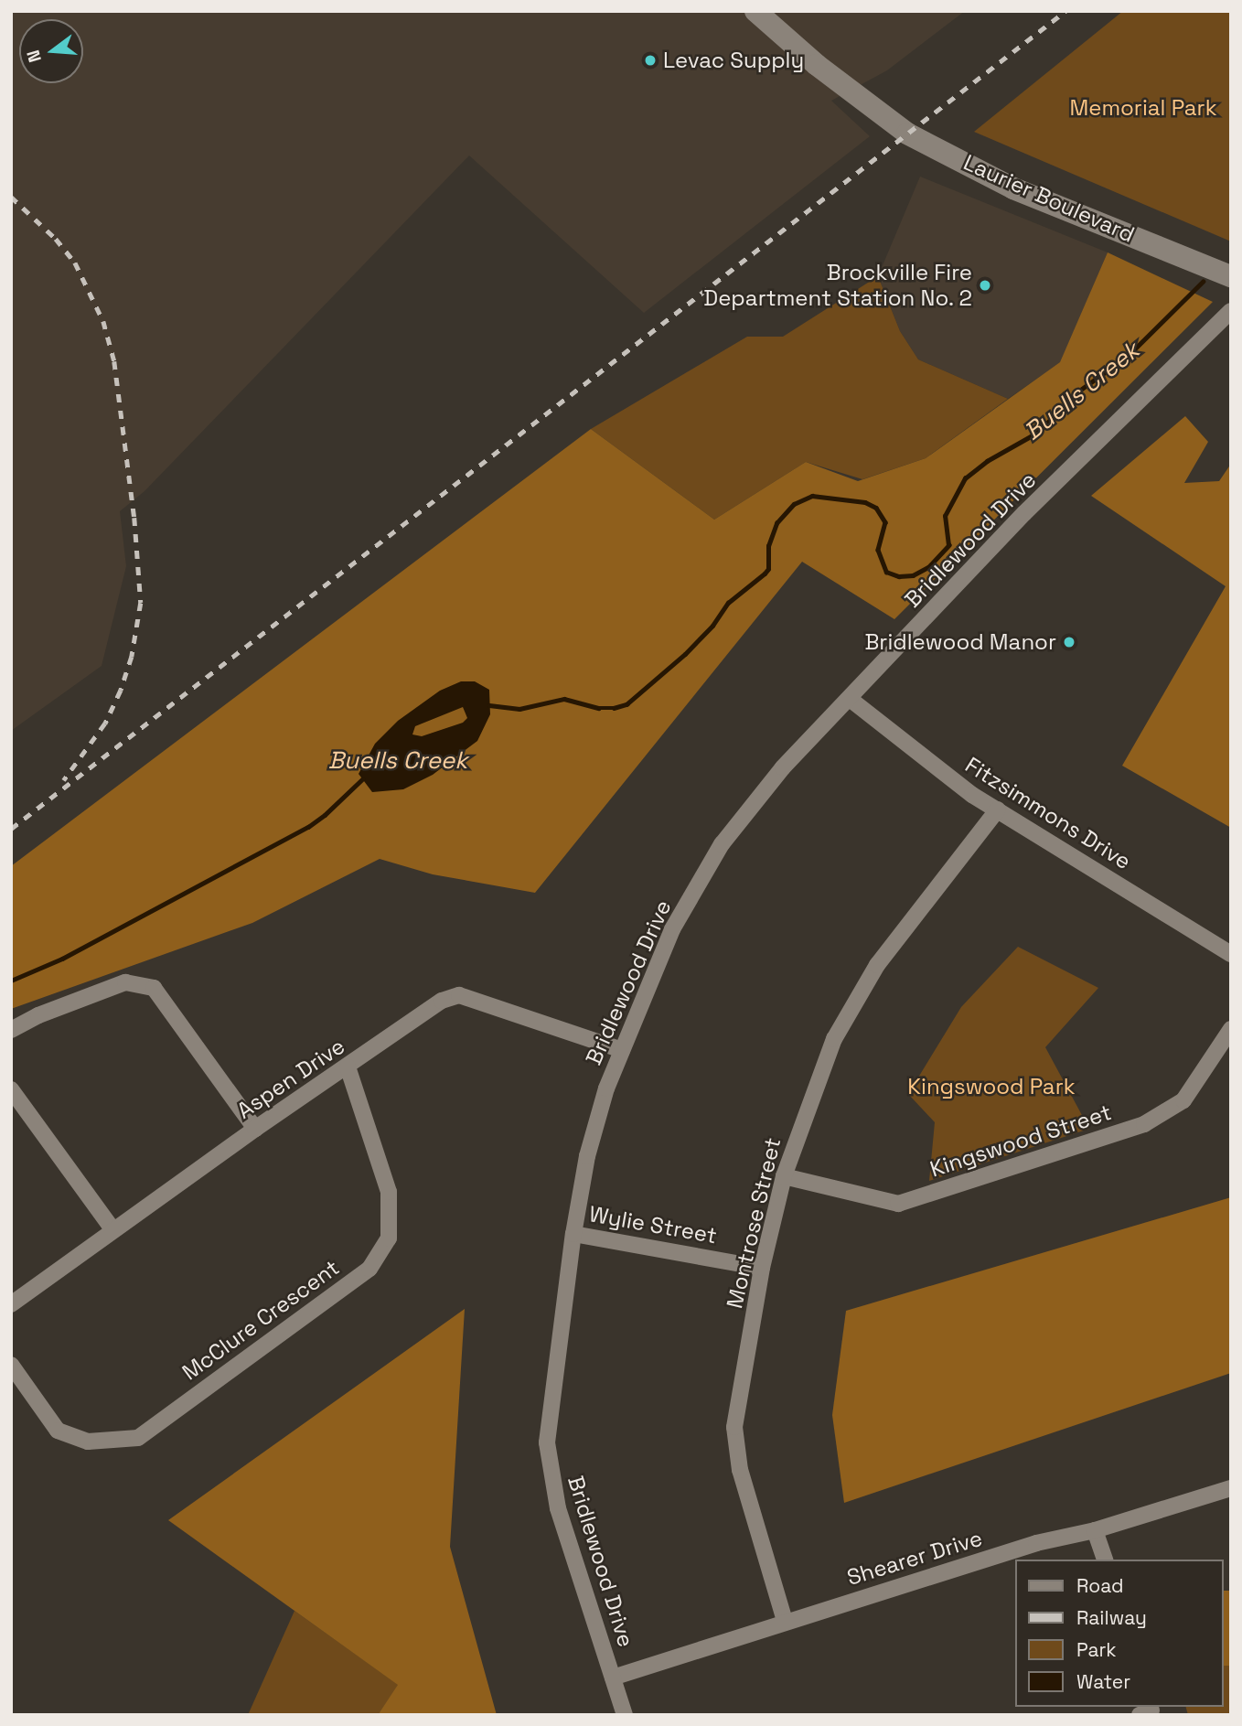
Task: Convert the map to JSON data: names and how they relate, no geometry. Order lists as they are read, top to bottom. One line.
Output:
{"streets":{"street":["Laurier Boulevard","Bridlewood Drive","Fitzsimmons Drive","Aspen Drive","Kingswood Street","Montrose Street","Wylie Street","McClure Crescent","Shearer Drive"]},"crossings":[["Bridlewood Drive","Fitzsimmons Drive"],["Bridlewood Drive","Aspen Drive"],["Bridlewood Drive","Wylie Street"],["Bridlewood Drive","Shearer Drive"],["Fitzsimmons Drive","Montrose Street"],["Aspen Drive","McClure Crescent"],["Kingswood Street","Montrose Street"],["Montrose Street","Wylie Street"],["Montrose Street","Shearer Drive"]],"water":["Buells Creek"],"parks":["Memorial Park","Kingswood Park"],"places":["Levac Supply","Brockville Fire Department Station No. 2","Bridlewood Manor"],"legend":["Road","Railway","Park","Water"],"north":"left"}
